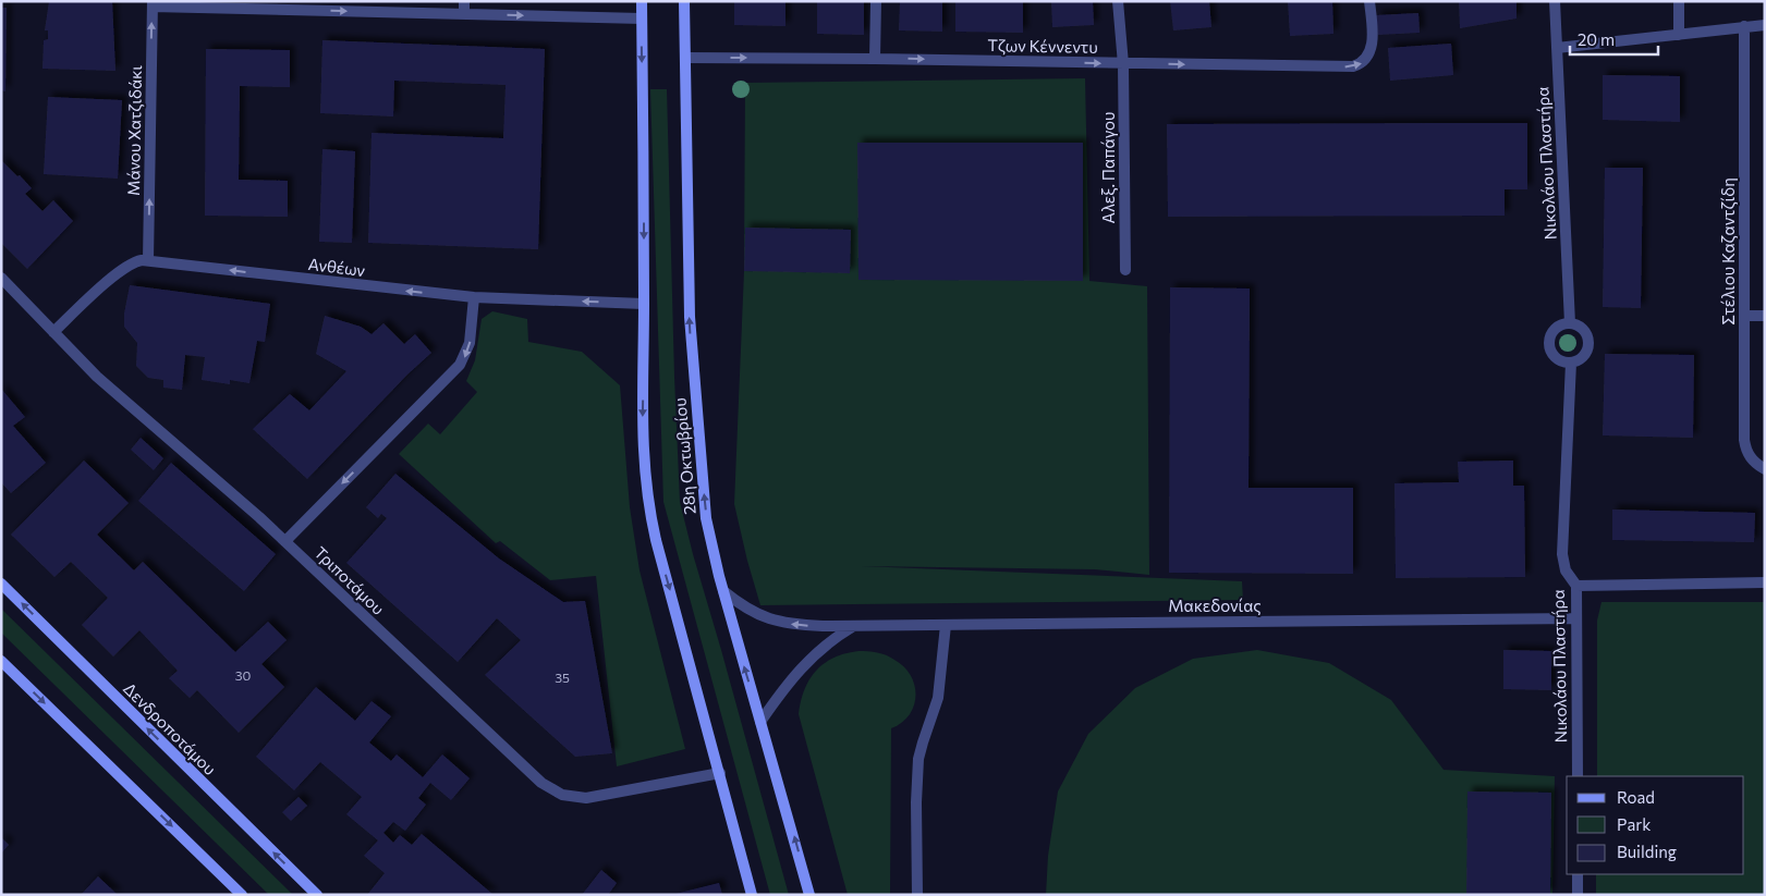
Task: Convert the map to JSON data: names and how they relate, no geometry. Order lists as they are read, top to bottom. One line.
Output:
{"streets":{"main road":["28η Οκτωβρίου","Δενδροποτάμου"],"street":["Τζων Κέννεντυ","Μάνου Χατζιδάκι","Νικολάου Πλαστήρα","Αλεξ. Παπάγου","Στέλιου Καζαντζίδη","Ανθέων","Τριποτάμου","Μακεδονίας"]},"crossings":[["Τζων Κέννεντυ","Αλεξ. Παπάγου"],["Τζων Κέννεντυ","28η Οκτωβρίου"],["Μάνου Χατζιδάκι","Ανθέων"],["Νικολάου Πλαστήρα","Μακεδονίας"],["Ανθέων","Τριποτάμου"],["28η Οκτωβρίου","Μακεδονίας"]],"one_way":["Τζων Κέννεντυ","Μάνου Χατζιδάκι","Ανθέων"],"house_numbers":["30","35"],"legend":["Road","Park","Building"],"scale_bar":"20 m"}
